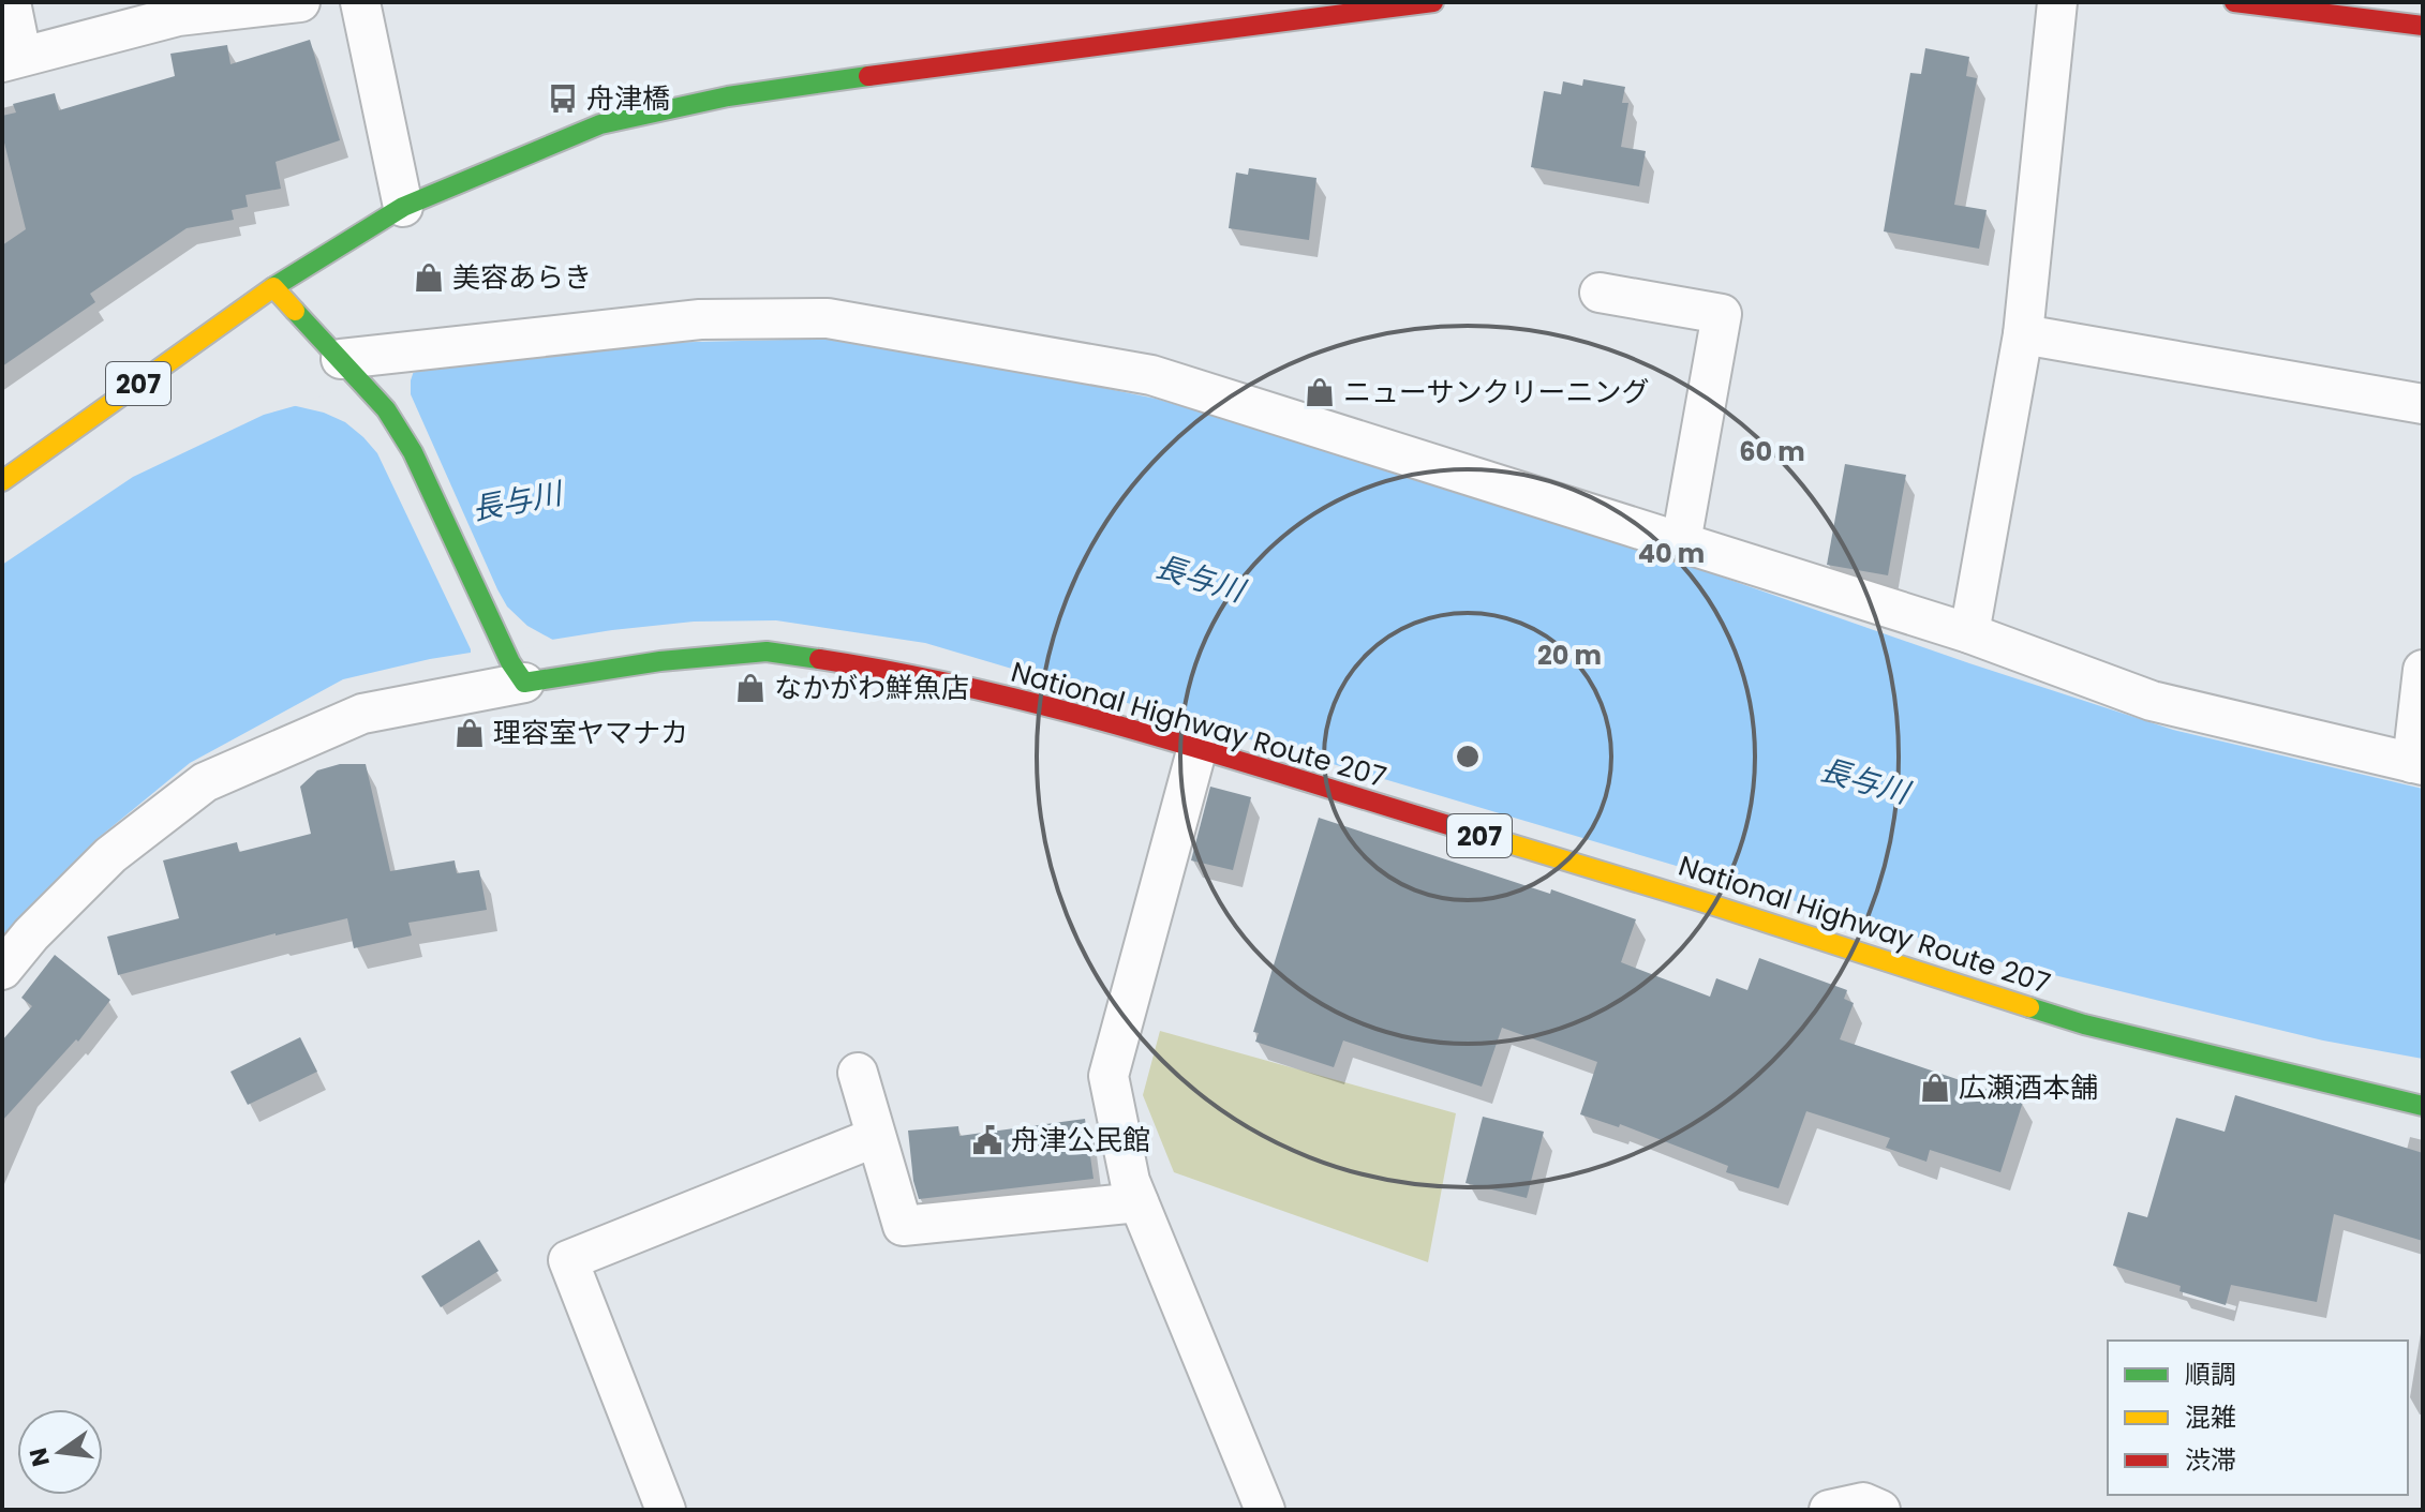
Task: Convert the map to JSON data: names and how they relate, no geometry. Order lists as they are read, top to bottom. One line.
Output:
{"streets":{"main road":["207","National Highway Route 207"]},"water":["長与川"],"places":{"bus stop":["舟津橋"],"shop":["美容あらき","ニューサンクリーニング","なかがわ鮮魚店","理容室ヤマナカ","広瀬酒本舗"],"public building":["舟津公民館"]},"legend":["順調","混雑","渋滞"],"north":"left","rings":["60 m","40 m","20 m"]}
